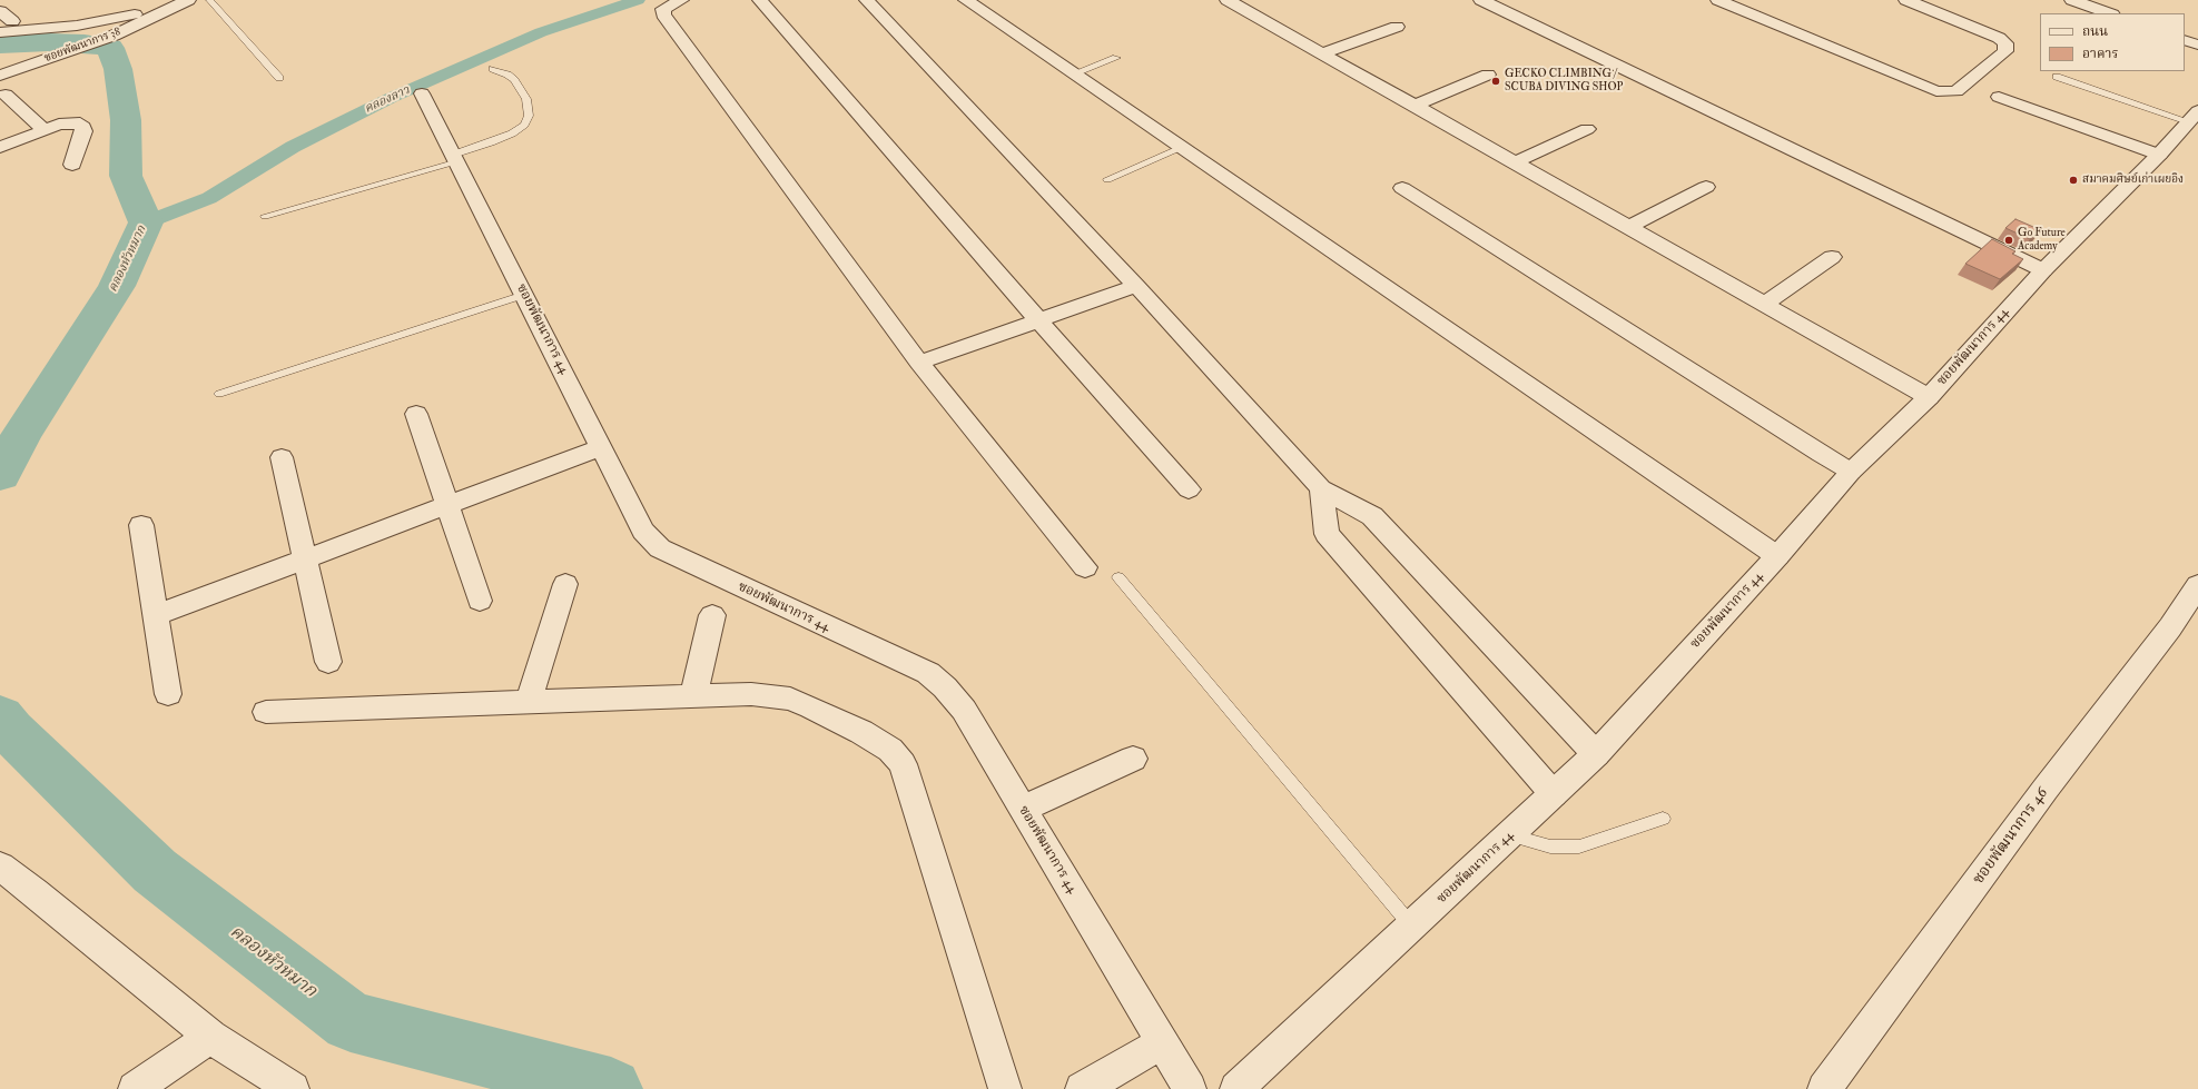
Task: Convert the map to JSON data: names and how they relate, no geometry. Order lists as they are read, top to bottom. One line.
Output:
{"streets":{"street":["ซอยพัฒนาการ 38","ซอยพัฒนาการ 44","ซอยพัฒนาการ 46"]},"water":["คลองลาว","คลองหัวหมาก"],"places":["GECKO CLIMBING / SCUBA DIVING SHOP","สมาคมศิษย์เก่าเผยอิง","Go Future Academy"],"legend":["ถนน","อาคาร"]}
